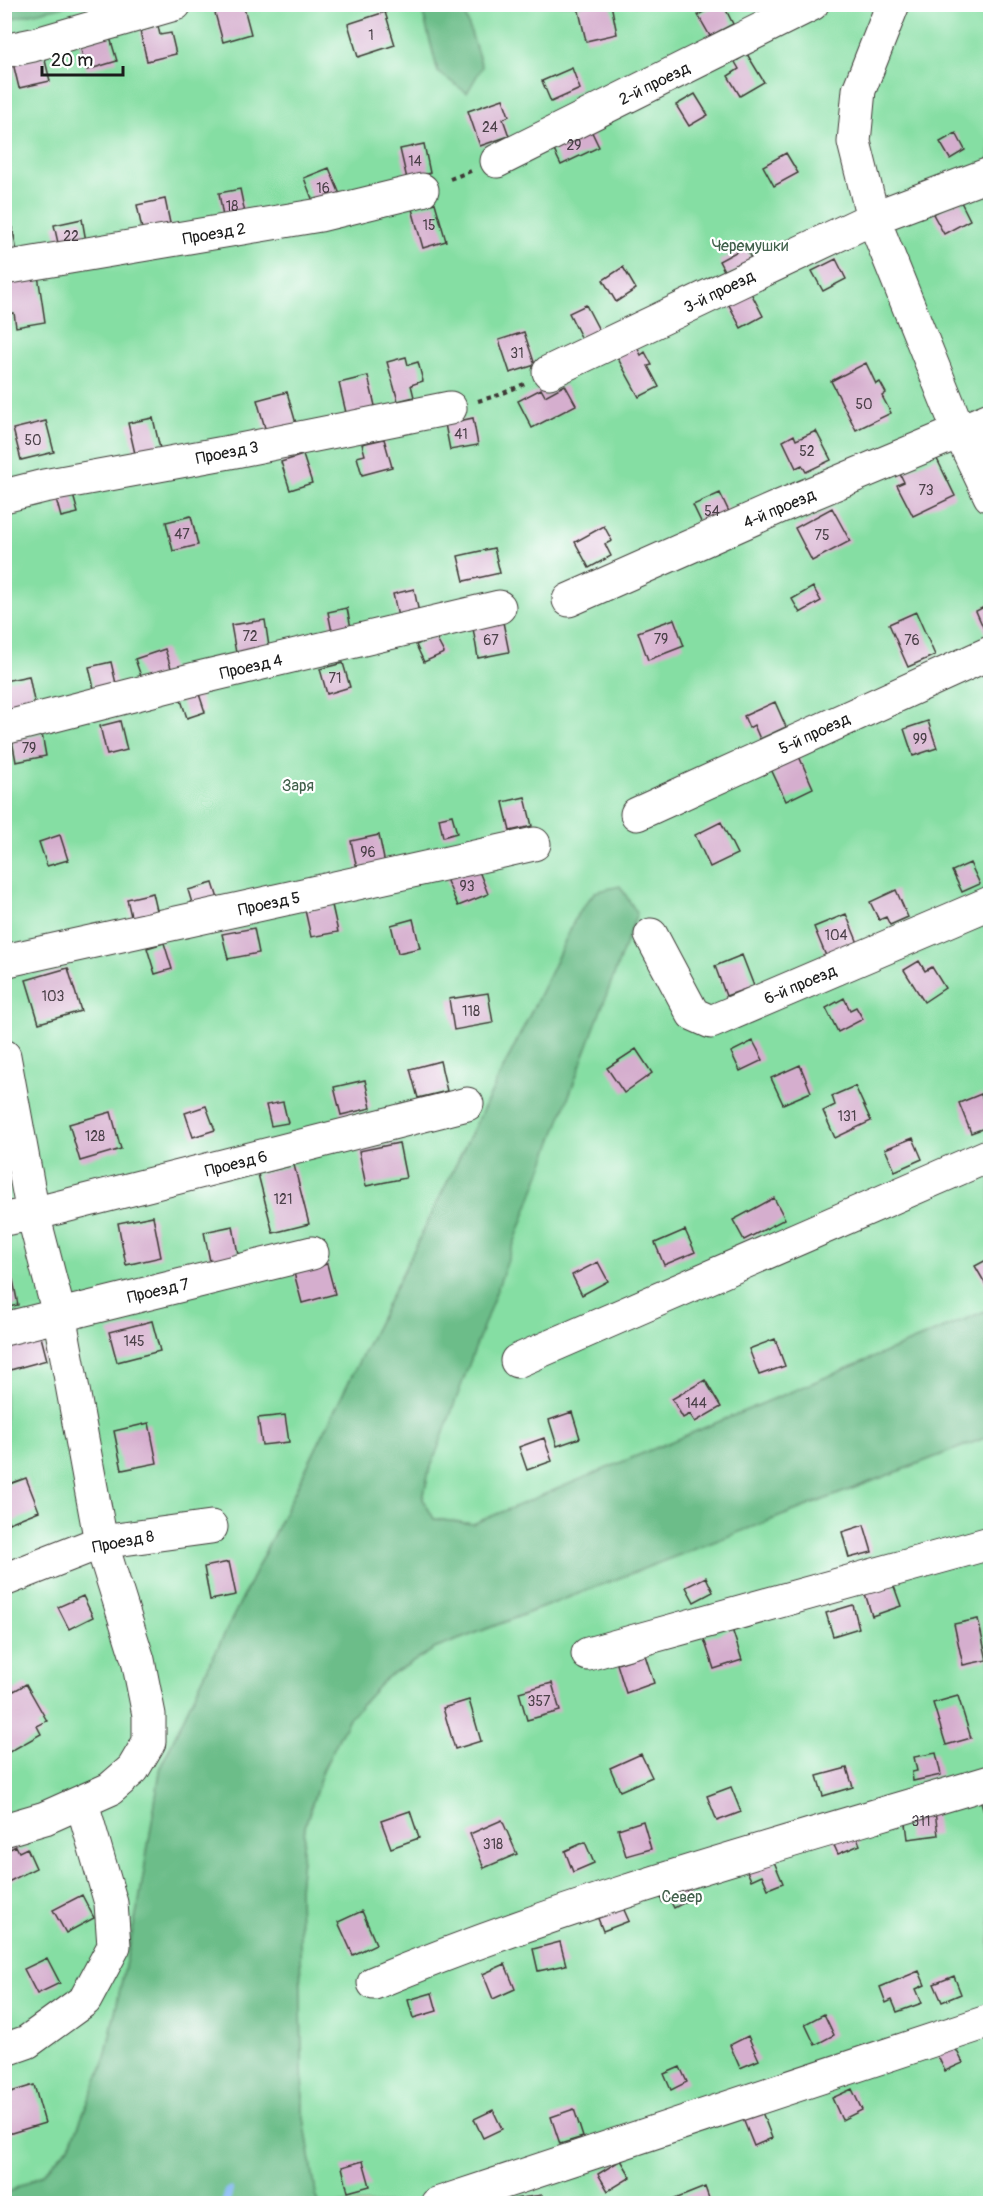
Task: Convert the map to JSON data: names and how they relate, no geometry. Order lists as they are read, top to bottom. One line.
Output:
{"streets":{"street":["2-й проезд","Проезд 2","3-й проезд","Проезд 3","4-й проезд","Проезд 4","5-й проезд","Проезд 5","6-й проезд","Проезд 6","Проезд 7","Проезд 8"]},"parks":["Черемушки","Заря","Север"],"house_numbers":["1","24","29","14","16","18","15","22","31","50","41","50","52","73","54","47","75","72","79","67","76","71","99","79","96","93","104","103","118","131","128","121","145","144","357","311","318"],"scale_bar":"20 m"}
